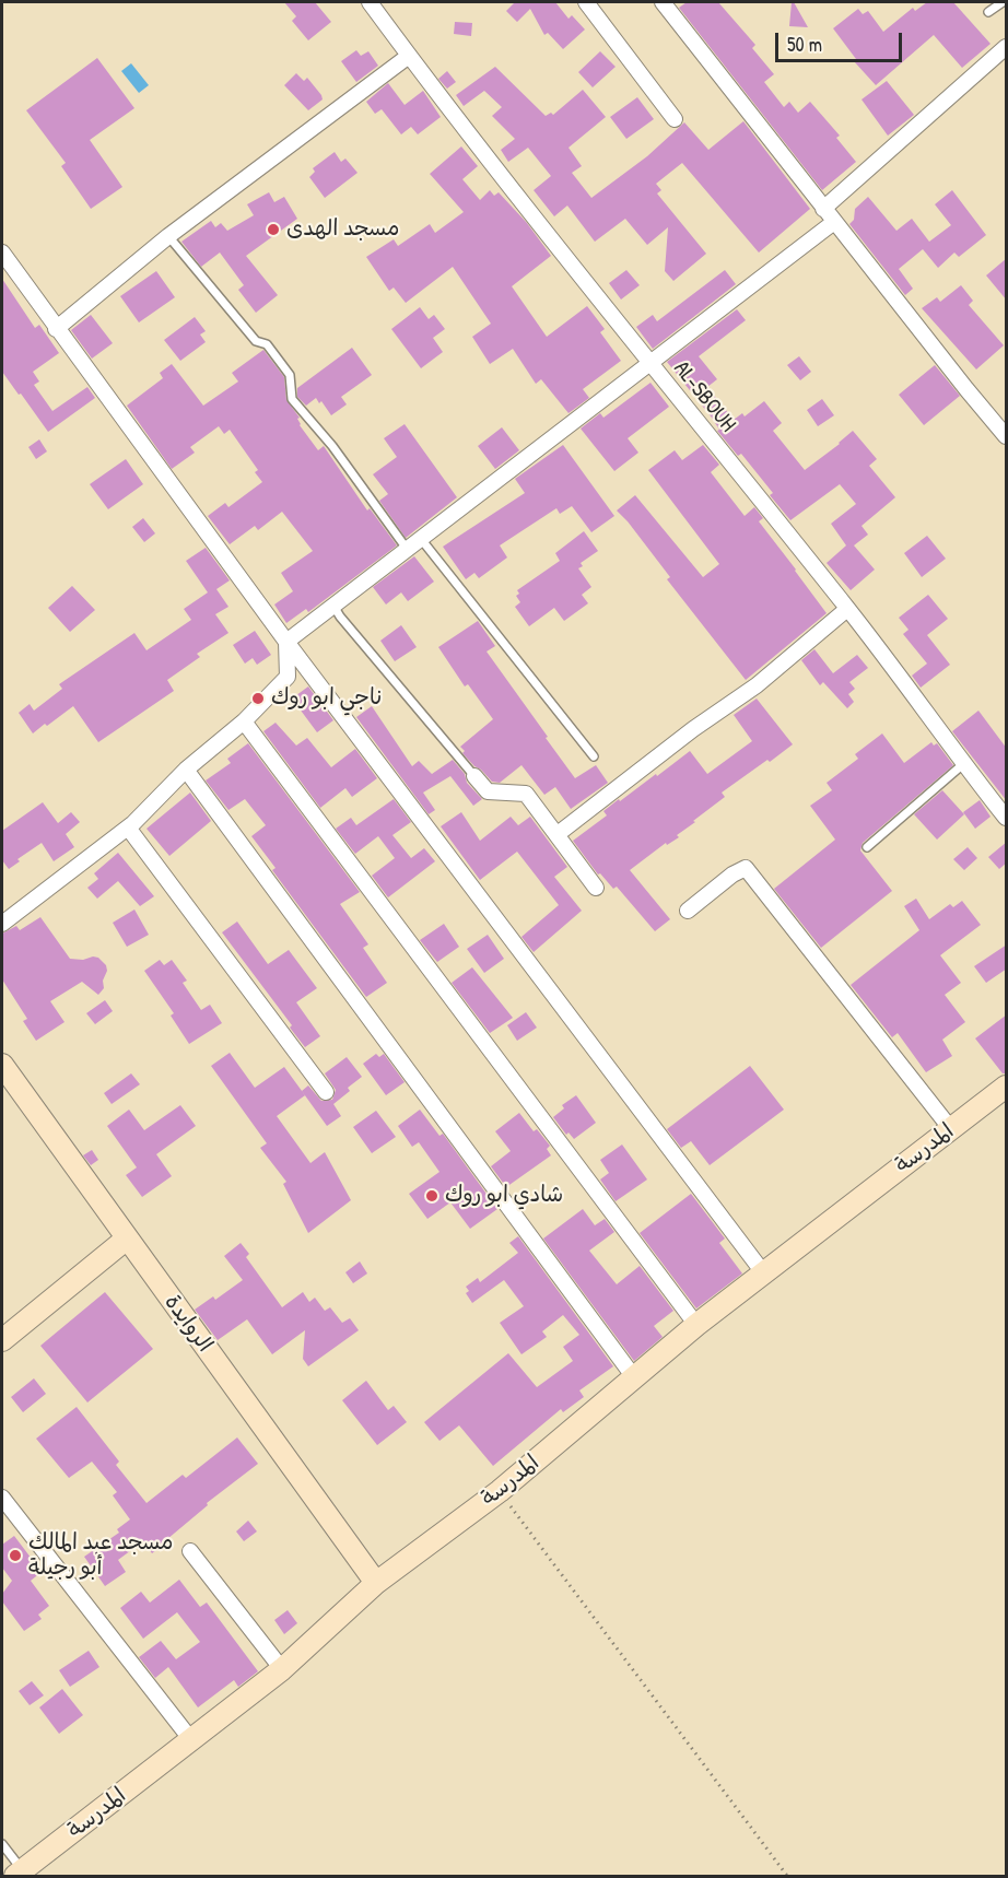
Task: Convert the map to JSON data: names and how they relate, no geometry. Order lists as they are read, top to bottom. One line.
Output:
{"streets":{"street":["AL-SBOUH","المدرسة","الروايدة"]},"crossings":[["المدرسة","الروايدة"]],"places":["مسجد الهدى","ناجي ابو روك","شادي ابو روك","مسجد عبد المالك أبو رجيلة"],"scale_bar":"50 m"}
